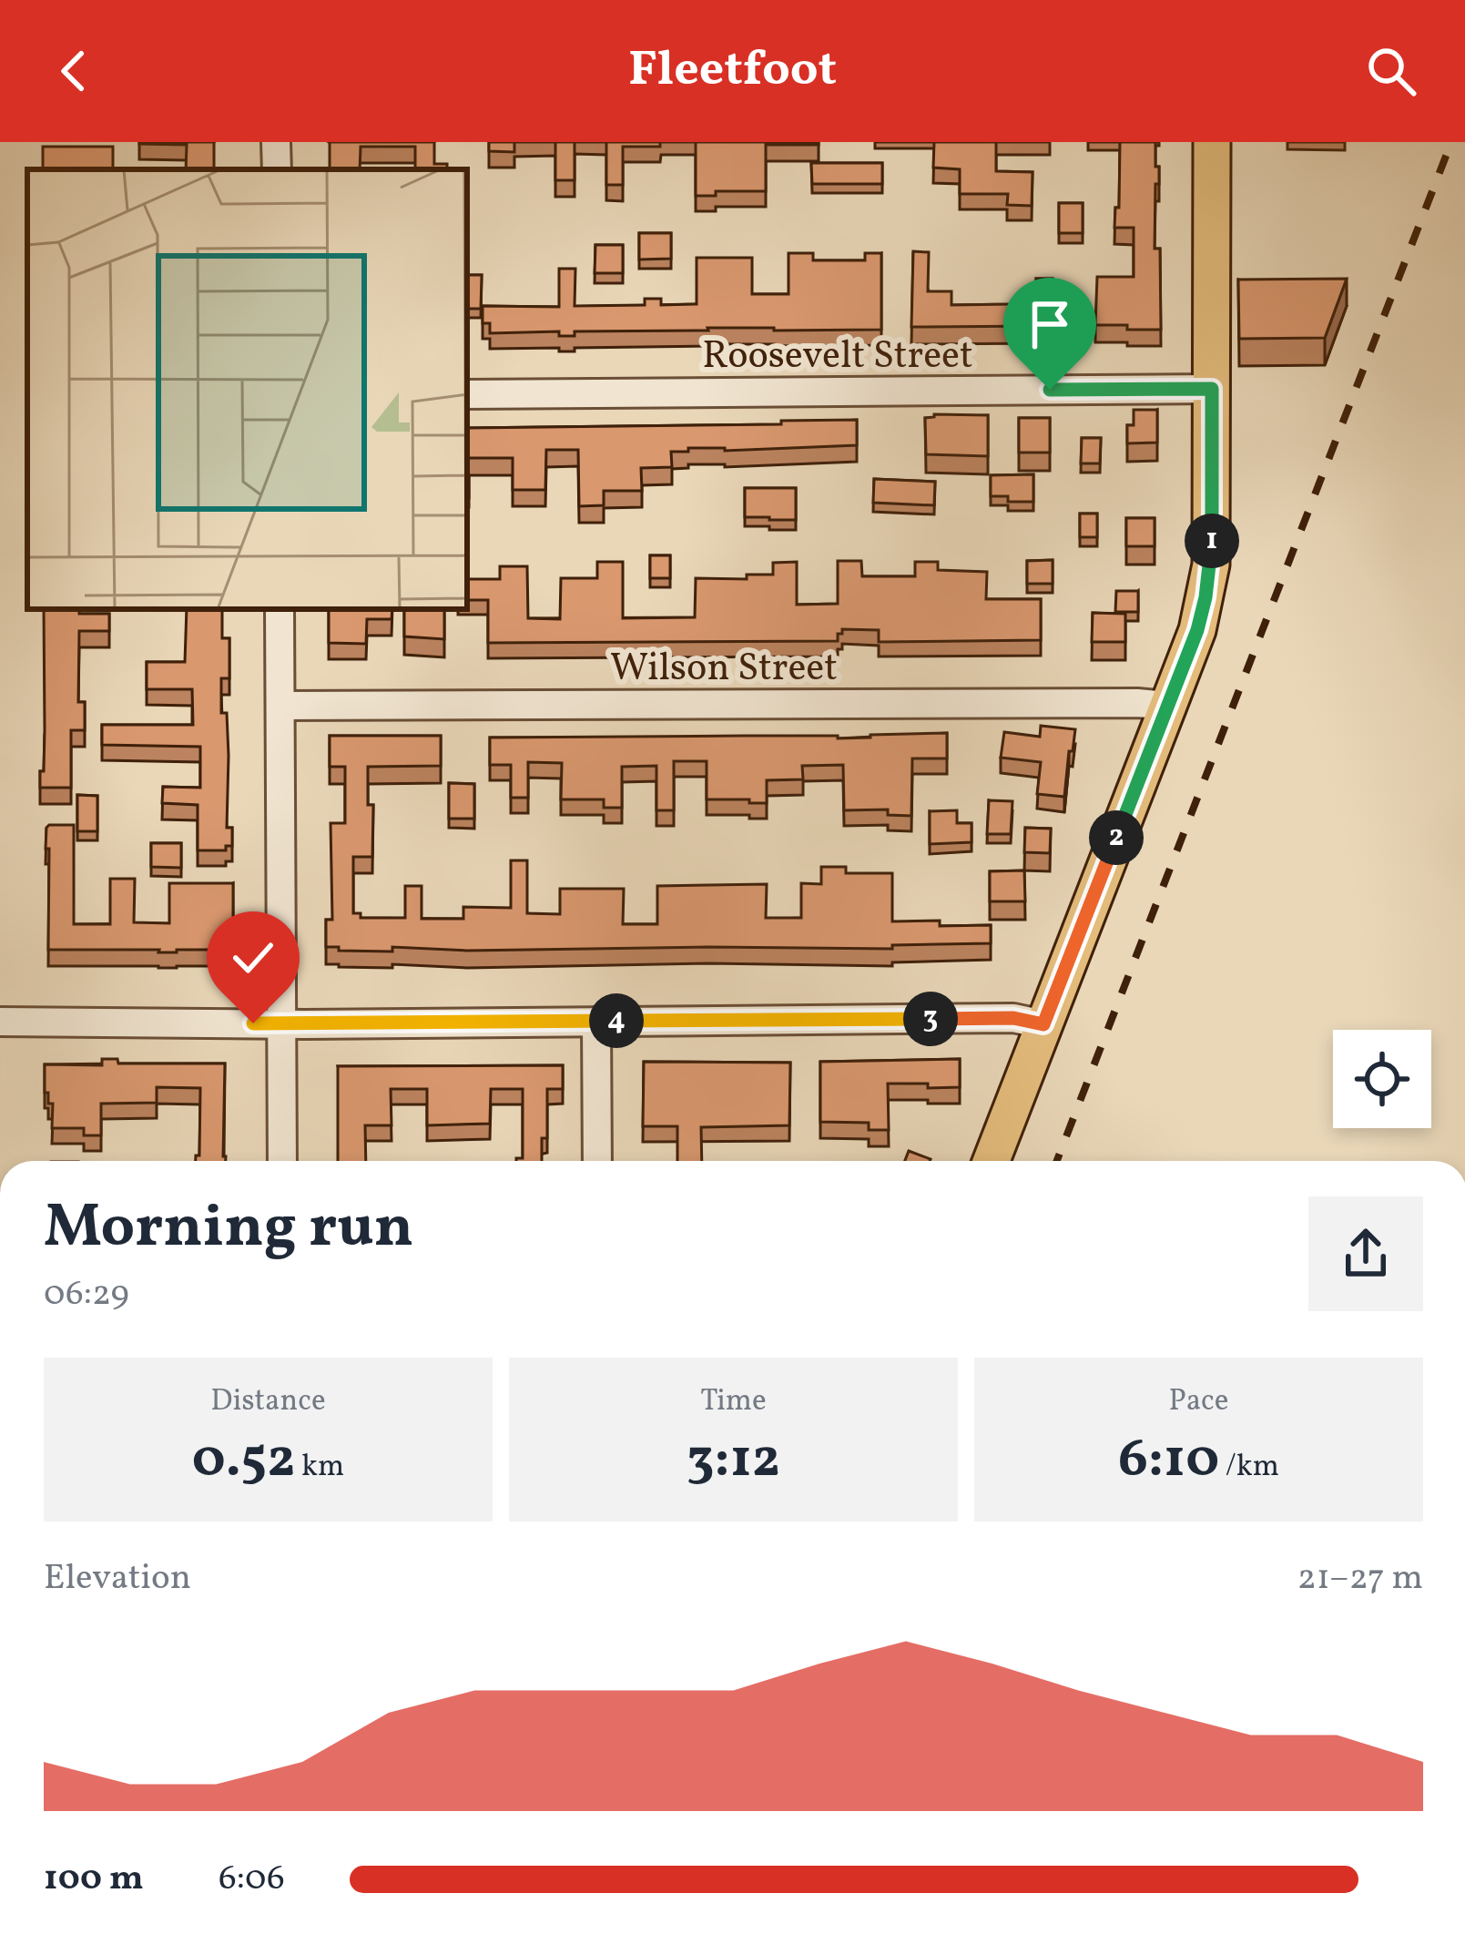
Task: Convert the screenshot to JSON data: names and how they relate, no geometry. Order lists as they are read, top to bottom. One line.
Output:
{"streets":{"street":["Roosevelt Street","Wilson Street"]},"page":{"header":"Fleetfoot","pins":["1","2","3","4"],"heading":["Morning run","06:29"],"stats":[["Distance","0.52 km"],["Time","3:12"],["Pace","6:10 /km"]],"chart":["Elevation","21–27 m"],"list":[{"name":"100 m","note":"6:06"}]}}
